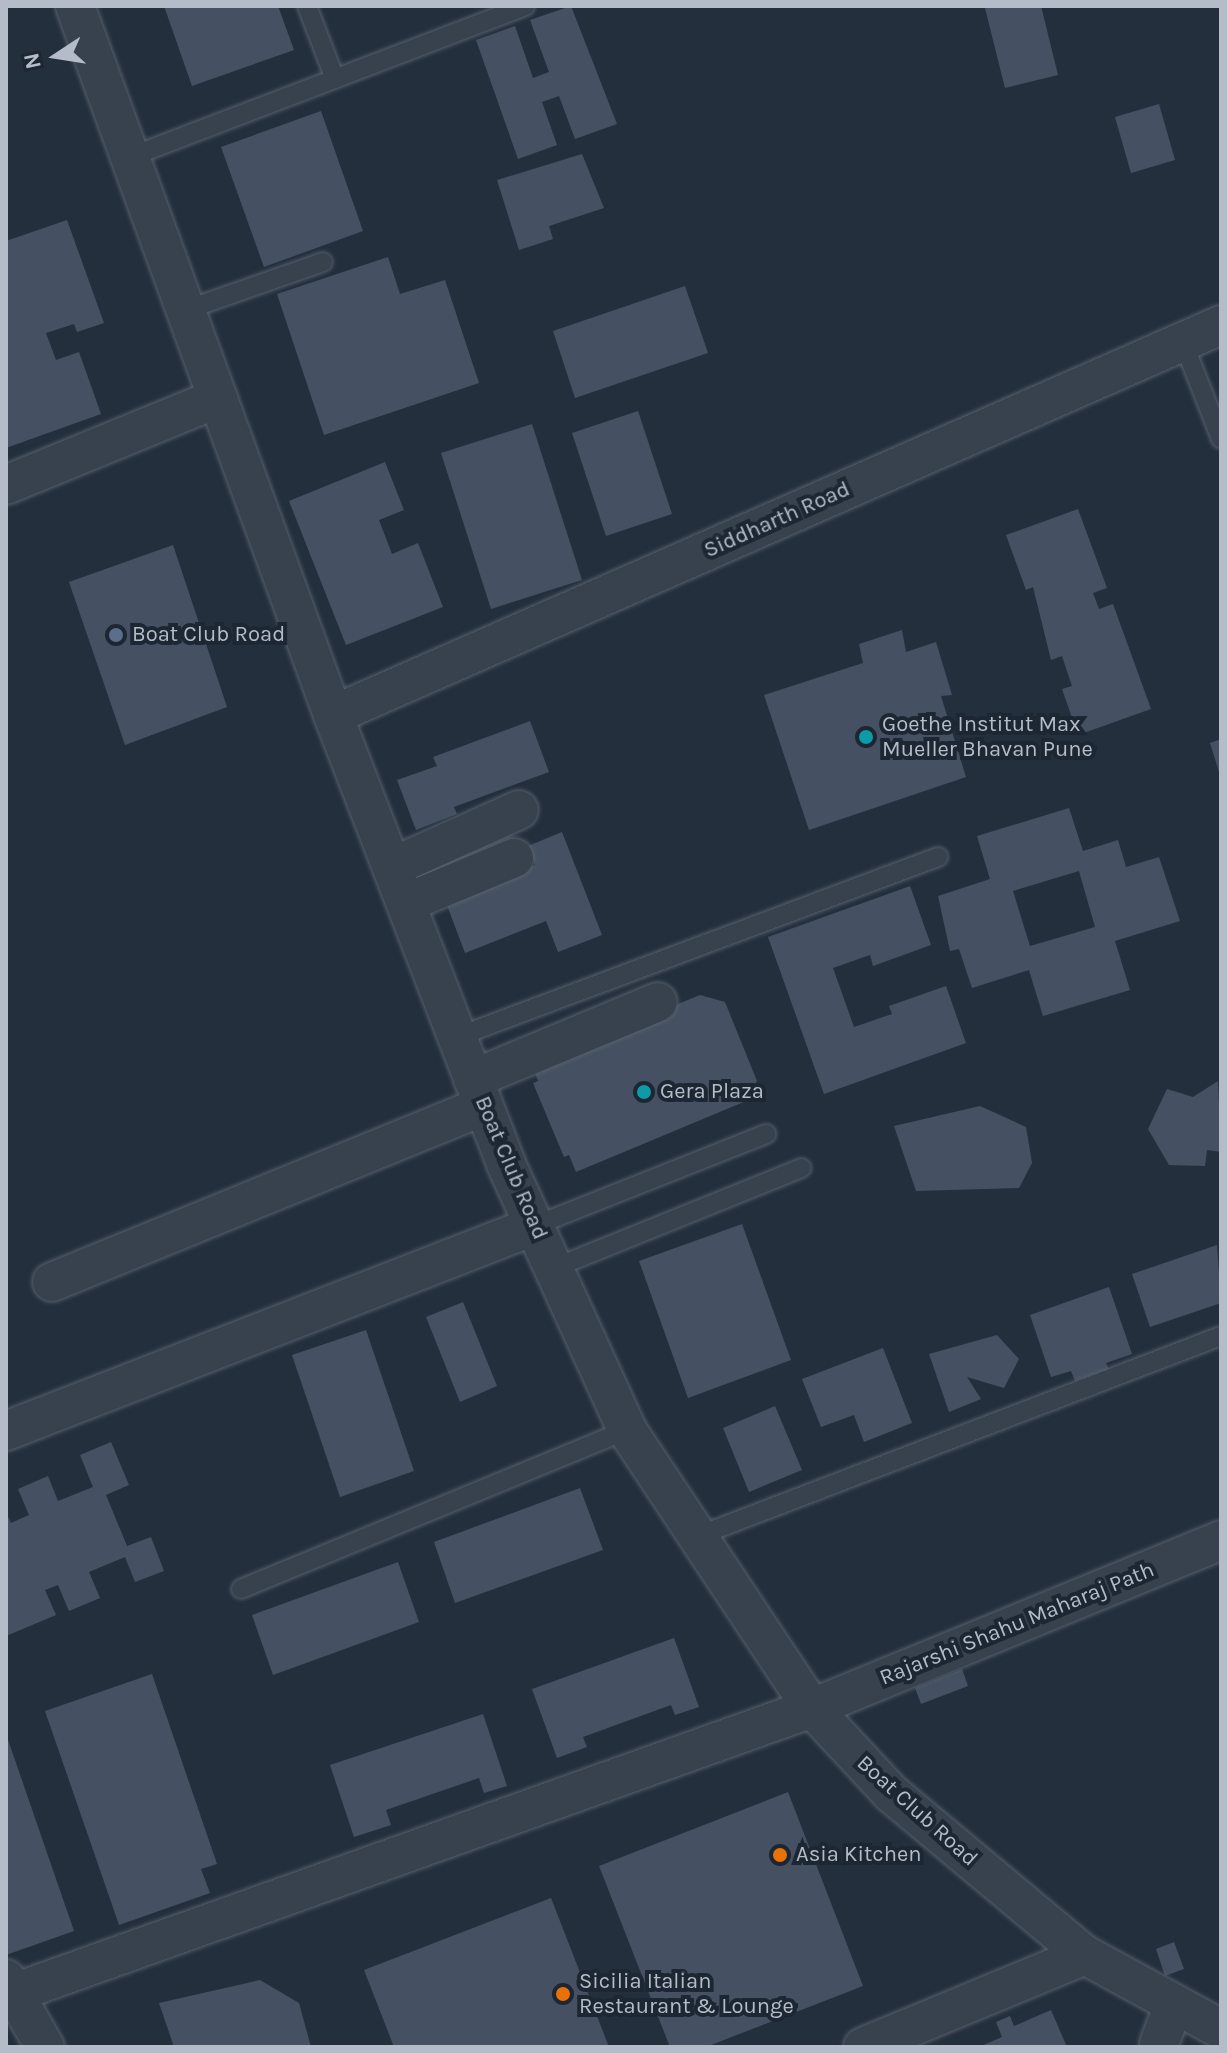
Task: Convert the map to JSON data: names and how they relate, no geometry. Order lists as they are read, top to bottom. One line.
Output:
{"streets":{"street":["Siddharth Road","Boat Club Road","Rajarshi Shahu Maharaj Path"]},"crossings":[["Siddharth Road","Boat Club Road"],["Boat Club Road","Rajarshi Shahu Maharaj Path"]],"places":["Boat Club Road","Goethe Institut Max Mueller Bhavan Pune","Gera Plaza","Asia Kitchen","Sicilia Italian Restaurant & Lounge"],"north":"left"}
